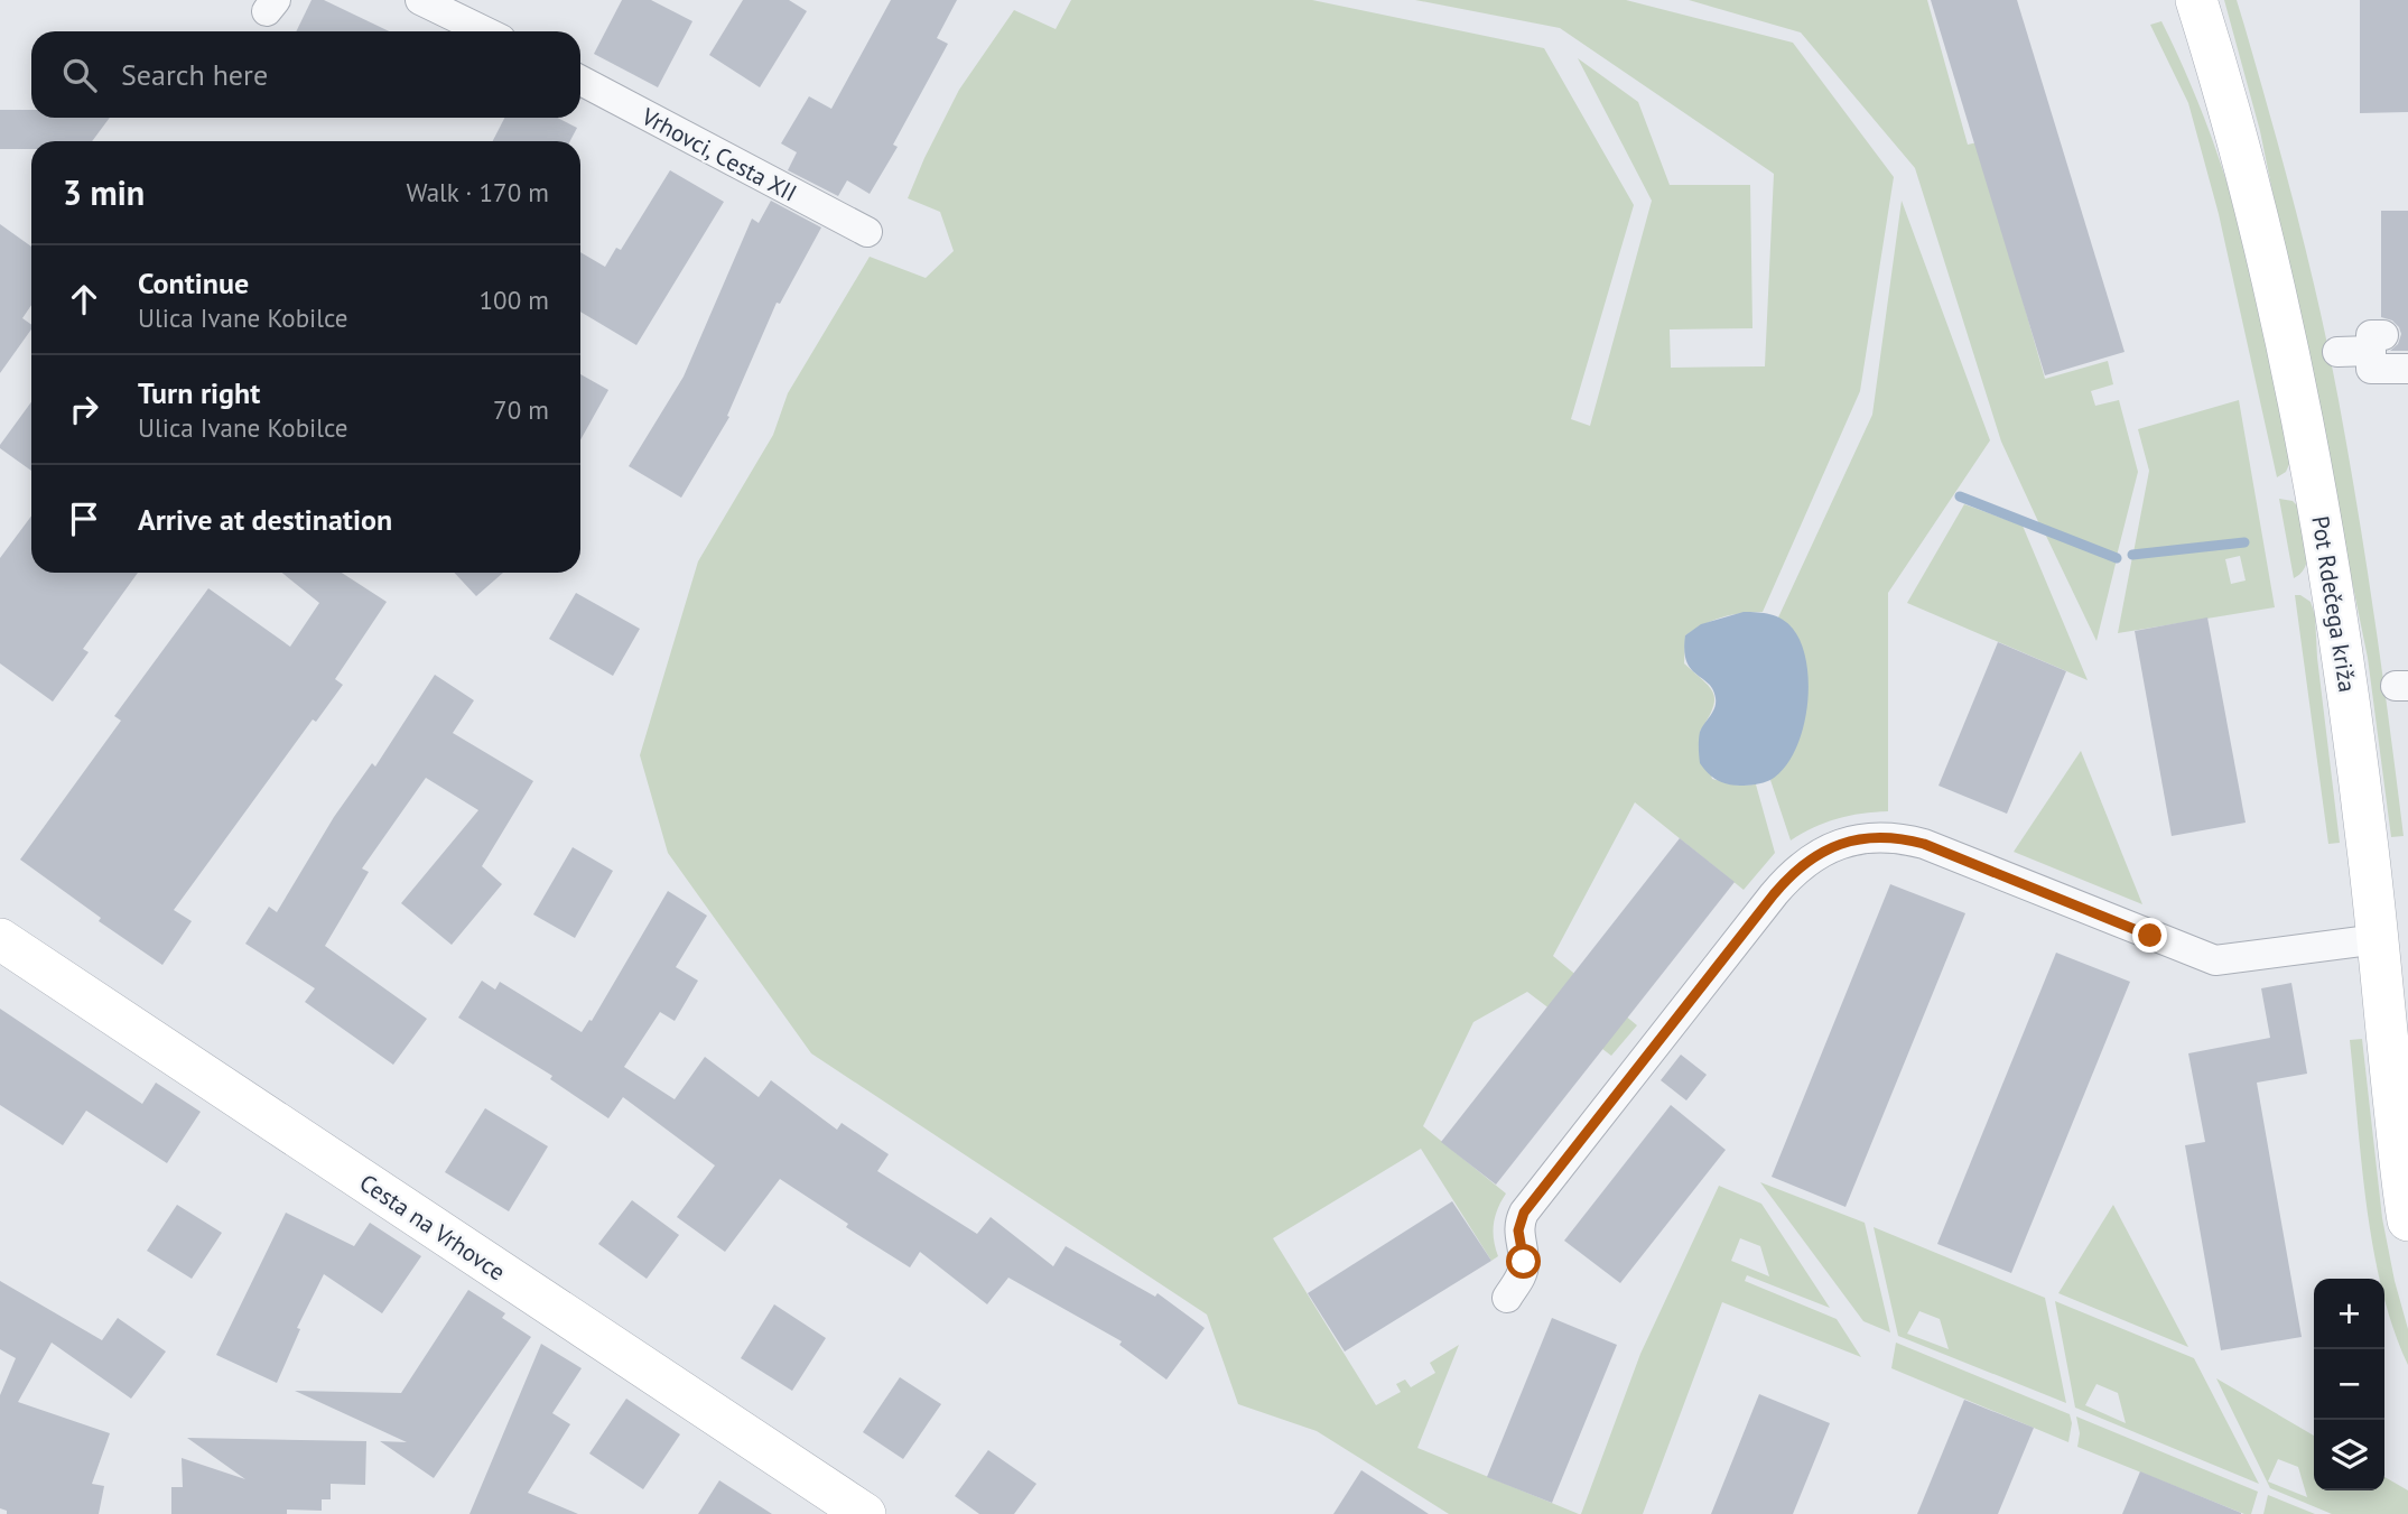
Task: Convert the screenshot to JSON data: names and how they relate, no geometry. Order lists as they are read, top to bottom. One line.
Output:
{"streets":{"main road":["Pot Rdečega križa","Cesta na Vrhovce"],"street":["Vrhovci, Cesta XII"]},"page":{"search":"Search here","heading":["3 min","Walk · 170 m"],"list":[["Continue","Ulica Ivane Kobilce","100 m"],["Turn right","Ulica Ivane Kobilce","70 m"],"Arrive at destination"],"map_buttons":["+","−"]}}
